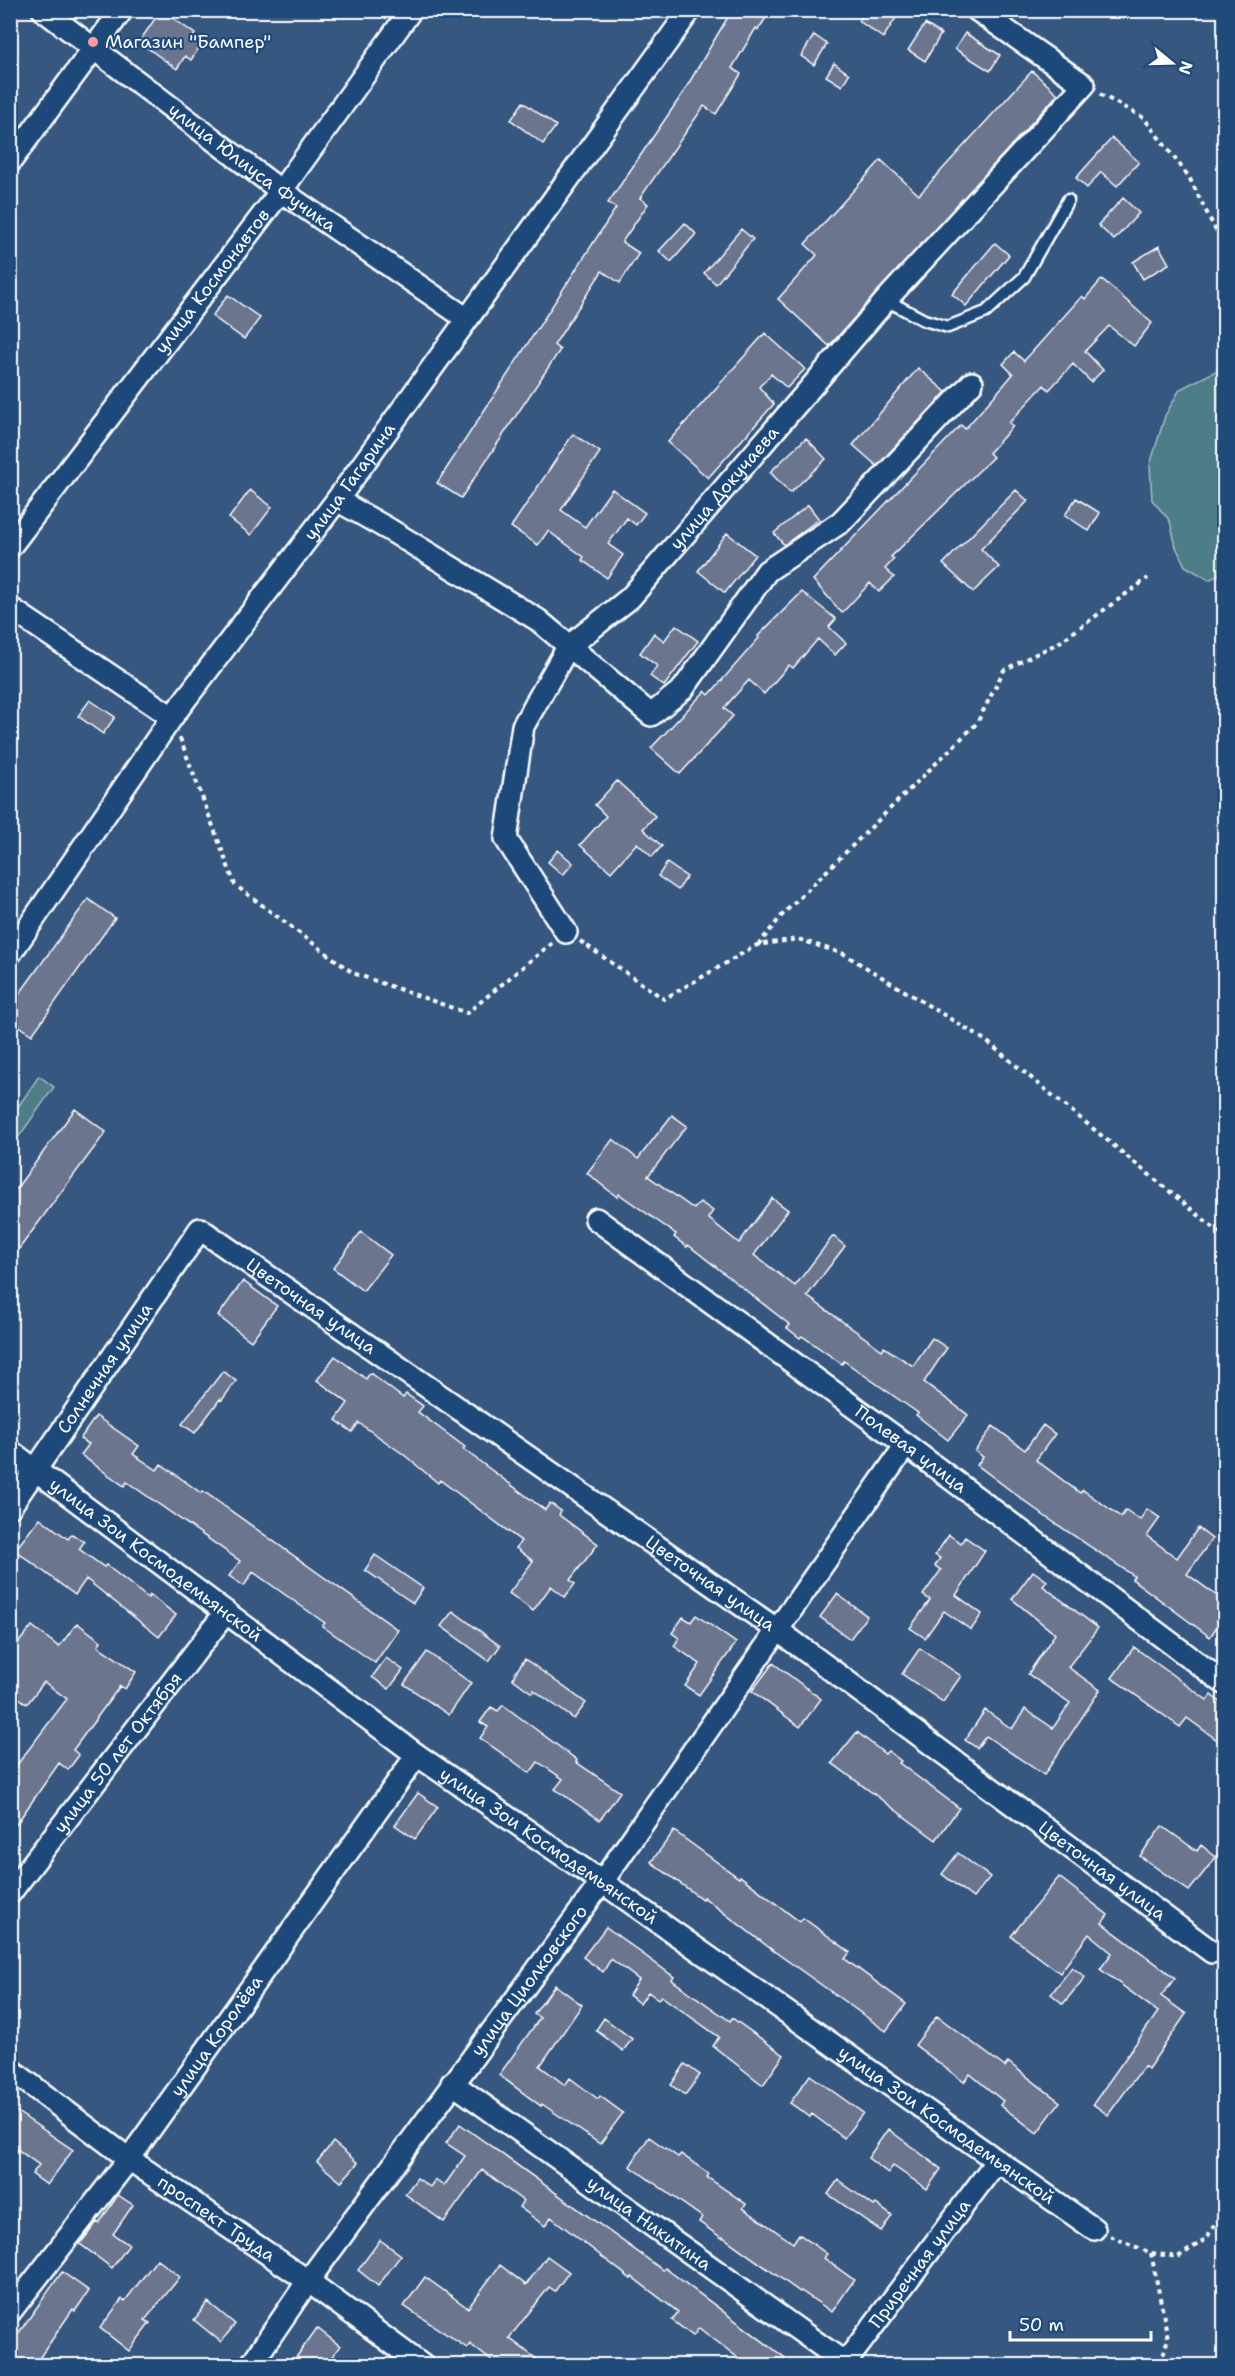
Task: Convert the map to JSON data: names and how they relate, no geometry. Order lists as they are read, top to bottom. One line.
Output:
{"streets":{"street":["улица Юлиуса Фучика","улица Космонавтов","улица Гагарина","улица Докучаева","Цветочная улица","Солнечная улица","Полевая улица","улица Зои Космодемьянской","улица 50 лет Октября","улица Циолковского","улица Королёва","проспект Труда","улица Никитина","Приречная улица"]},"crossings":[["улица Юлиуса Фучика","улица Космонавтов"],["улица Юлиуса Фучика","улица Гагарина"],["Цветочная улица","Солнечная улица"],["Цветочная улица","улица Циолковского"],["Солнечная улица","улица Зои Космодемьянской"],["Полевая улица","улица Циолковского"],["улица Зои Космодемьянской","улица 50 лет Октября"],["улица Зои Космодемьянской","улица Циолковского"],["улица Зои Космодемьянской","улица Королёва"],["улица Зои Космодемьянской","Приречная улица"],["улица Циолковского","проспект Труда"],["улица Циолковского","улица Никитина"],["улица Королёва","проспект Труда"],["улица Никитина","Приречная улица"]],"places":["Магазин \"Бампер\""],"scale_bar":"50 m","north":"right"}
